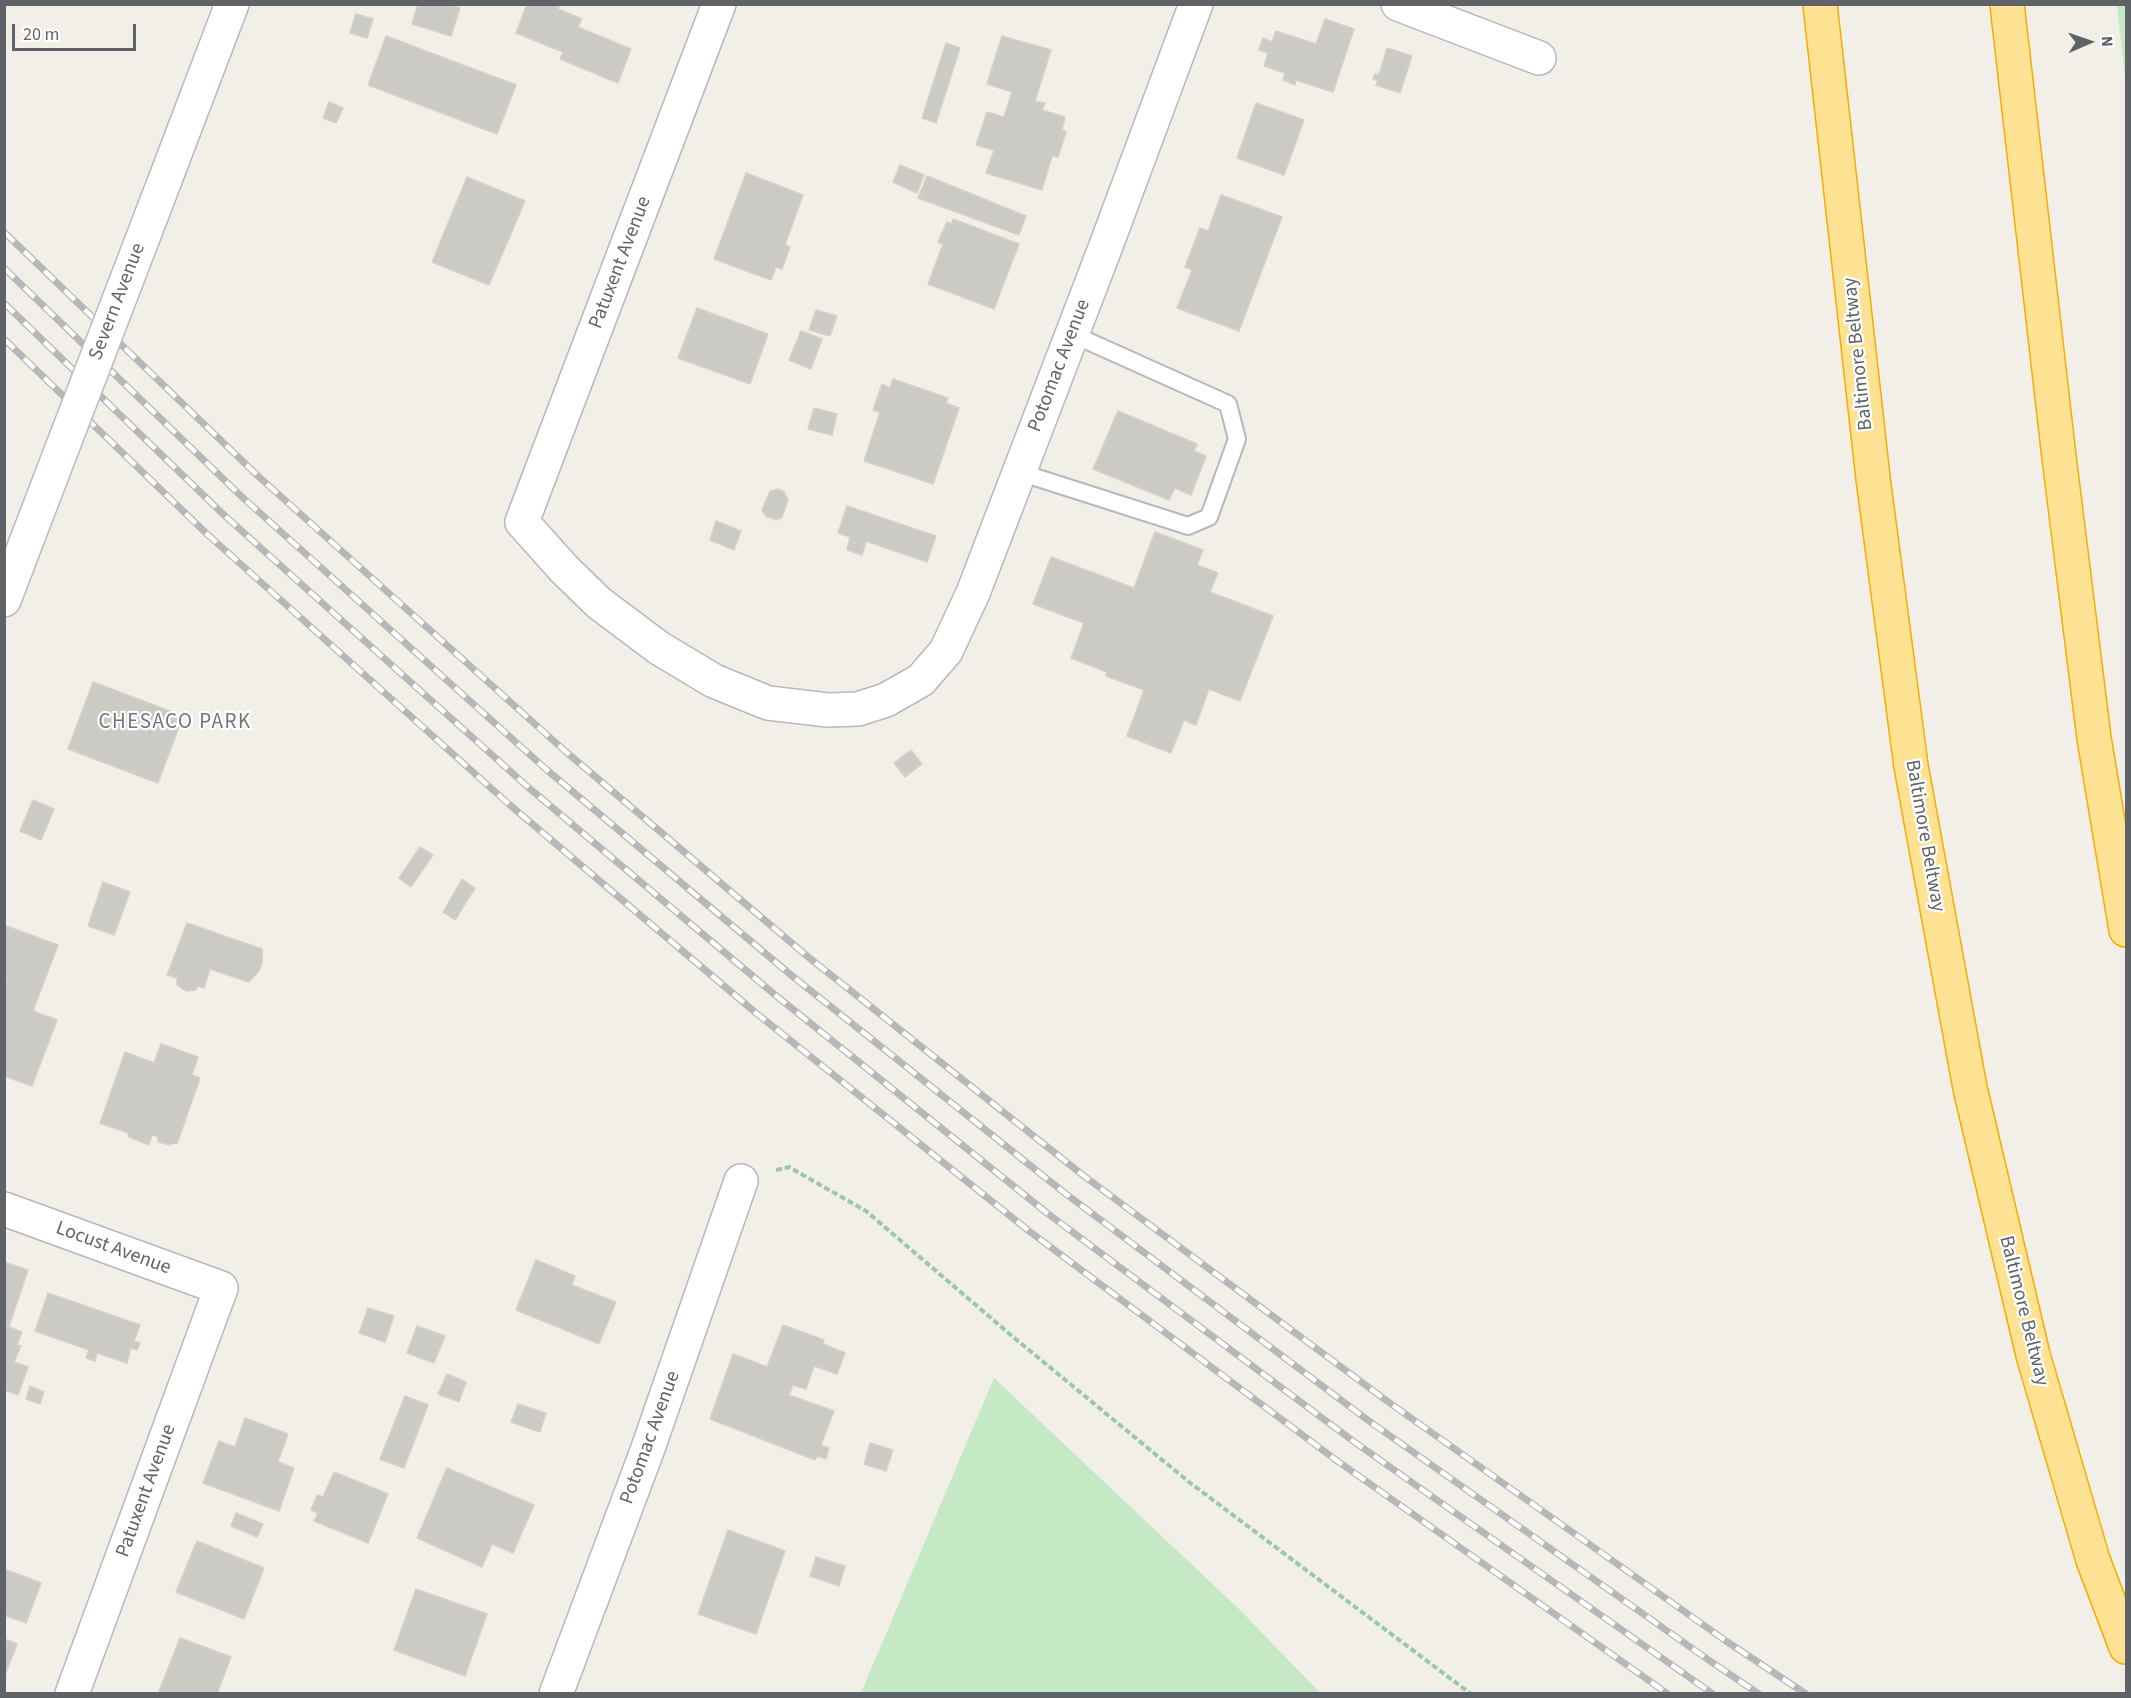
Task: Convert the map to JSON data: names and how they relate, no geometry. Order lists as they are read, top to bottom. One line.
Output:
{"streets":{"highway":["Baltimore Beltway"],"street":["Patuxent Avenue","Severn Avenue","Potomac Avenue","Locust Avenue"]},"crossings":[["Patuxent Avenue","Potomac Avenue"],["Patuxent Avenue","Locust Avenue"]],"districts":["CHESACO PARK"],"scale_bar":"20 m","north":"right"}
